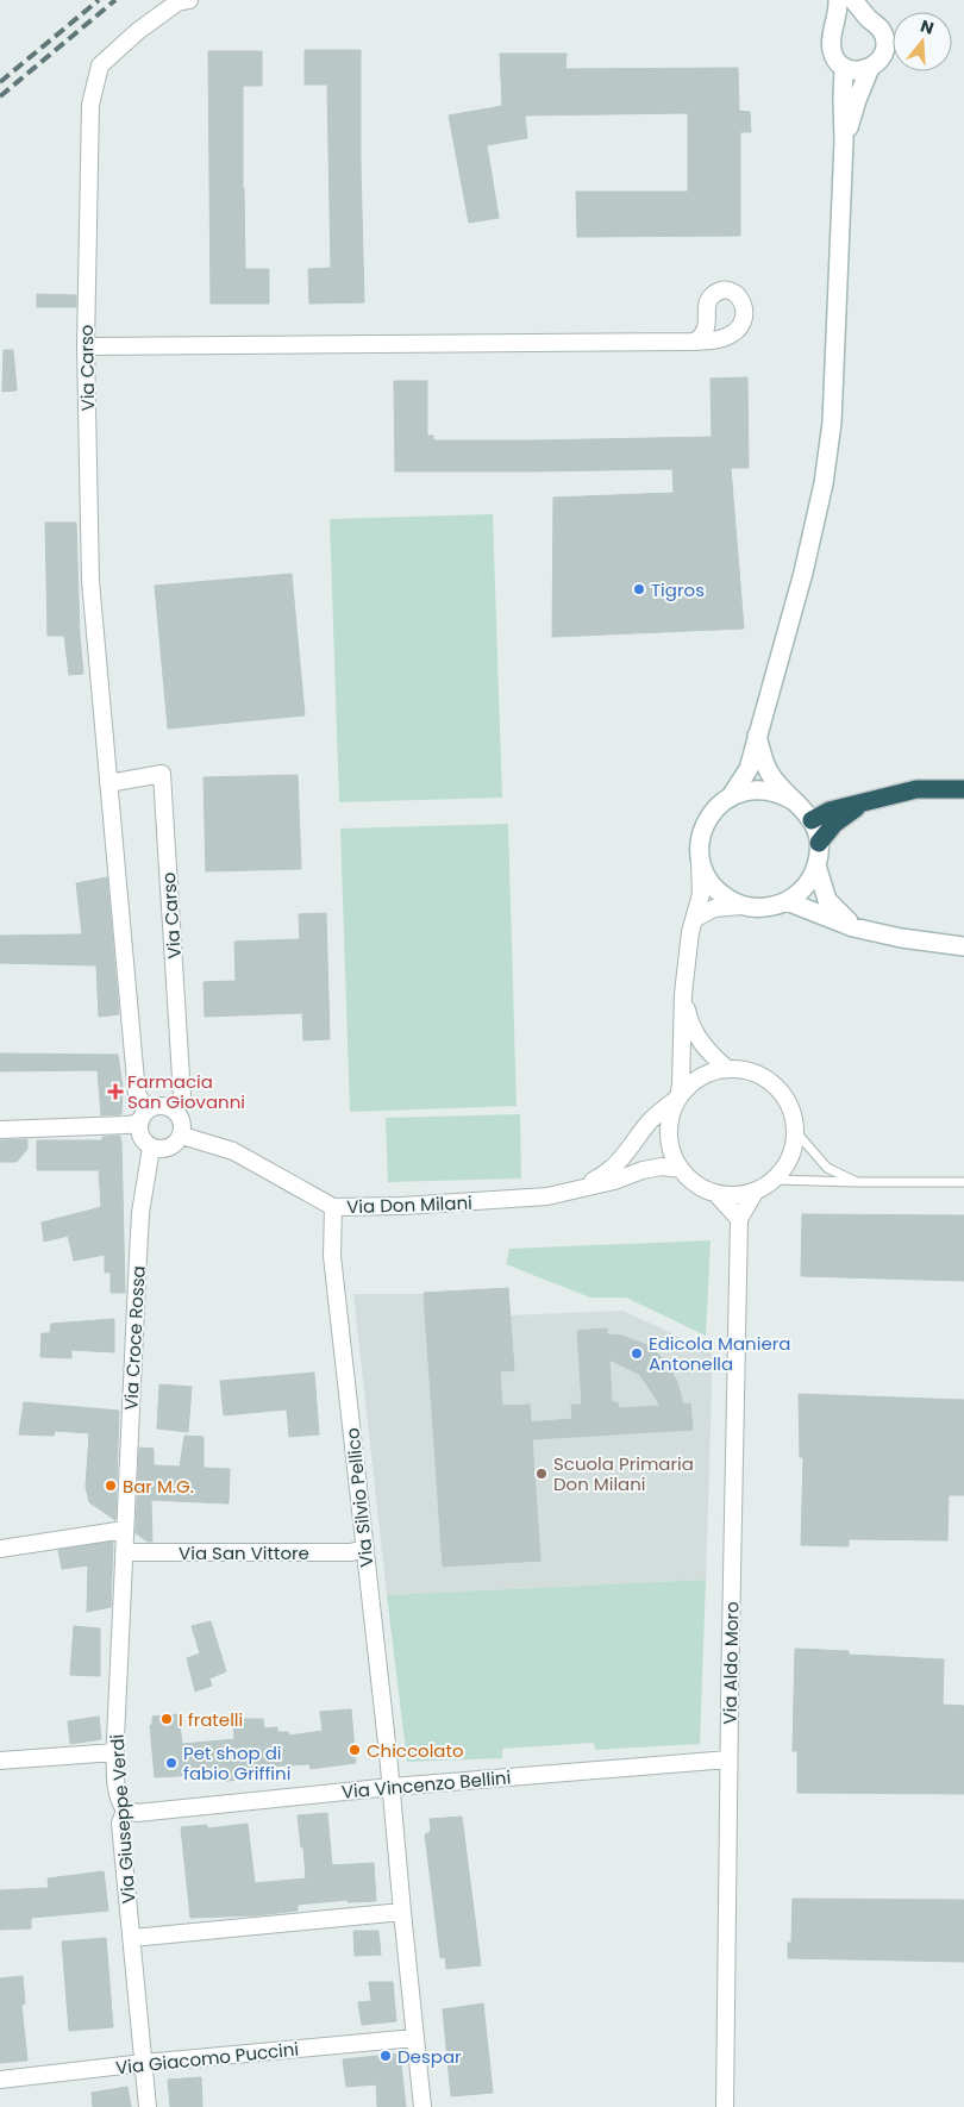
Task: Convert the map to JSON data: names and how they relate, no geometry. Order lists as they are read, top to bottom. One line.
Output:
{"streets":{"street":["Via Carso","Via Don Milani","Via Croce Rossa","Via Silvio Pellico","Via San Vittore","Via Aldo Moro","Via Vincenzo Bellini","Via Giuseppe Verdi","Via Giacomo Puccini"]},"crossings":[["Via Carso","Via Don Milani"],["Via Carso","Via Croce Rossa"],["Via Don Milani","Via Croce Rossa"],["Via Don Milani","Via Silvio Pellico"],["Via Don Milani","Via Aldo Moro"],["Via Croce Rossa","Via Giuseppe Verdi"],["Via Silvio Pellico","Via San Vittore"],["Via Silvio Pellico","Via Vincenzo Bellini"],["Via Silvio Pellico","Via Giacomo Puccini"],["Via San Vittore","Via Giuseppe Verdi"],["Via Aldo Moro","Via Vincenzo Bellini"],["Via Vincenzo Bellini","Via Giuseppe Verdi"],["Via Giuseppe Verdi","Via Giacomo Puccini"]],"places":{"other":["Tigros","Edicola Maniera Antonella","Scuola Primaria Don Milani","Bar M.G.","I fratelli","Chiccolato","Pet shop di fabio Griffini","Despar"],"health":["Farmacia San Giovanni"]},"north":"top"}
